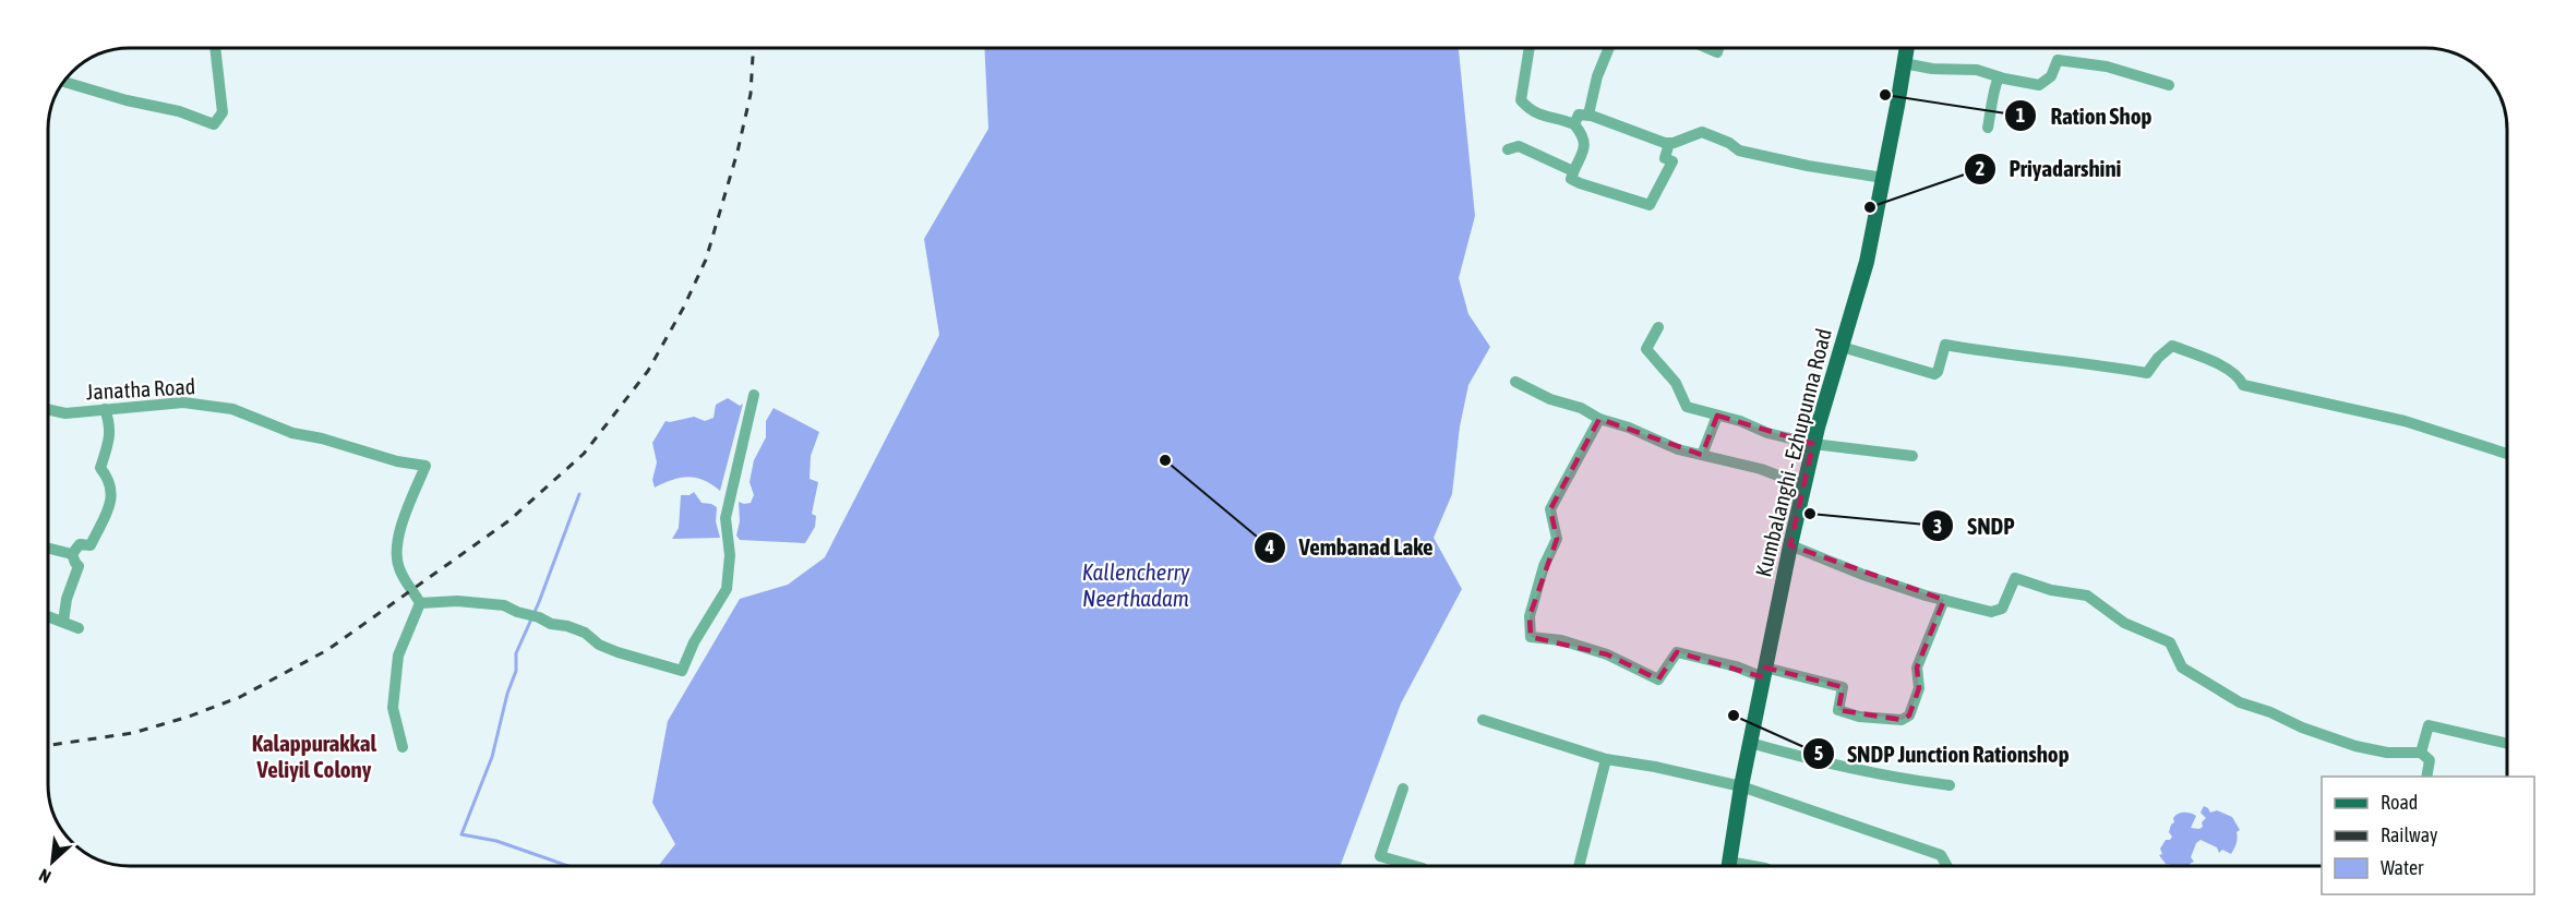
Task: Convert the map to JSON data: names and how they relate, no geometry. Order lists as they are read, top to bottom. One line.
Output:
{"streets":{"main road":["Kumbalanghi - Ezhupunna Road"],"street":["Janatha Road"]},"districts":["Kalappurakkal Veliyil Colony"],"water":["Kallencherry Neerthadam"],"places":["Ration Shop","Priyadarshini","Vembanad Lake","SNDP","SNDP Junction Rationshop"],"legend":["Road","Railway","Water"],"north":"bottom left"}
